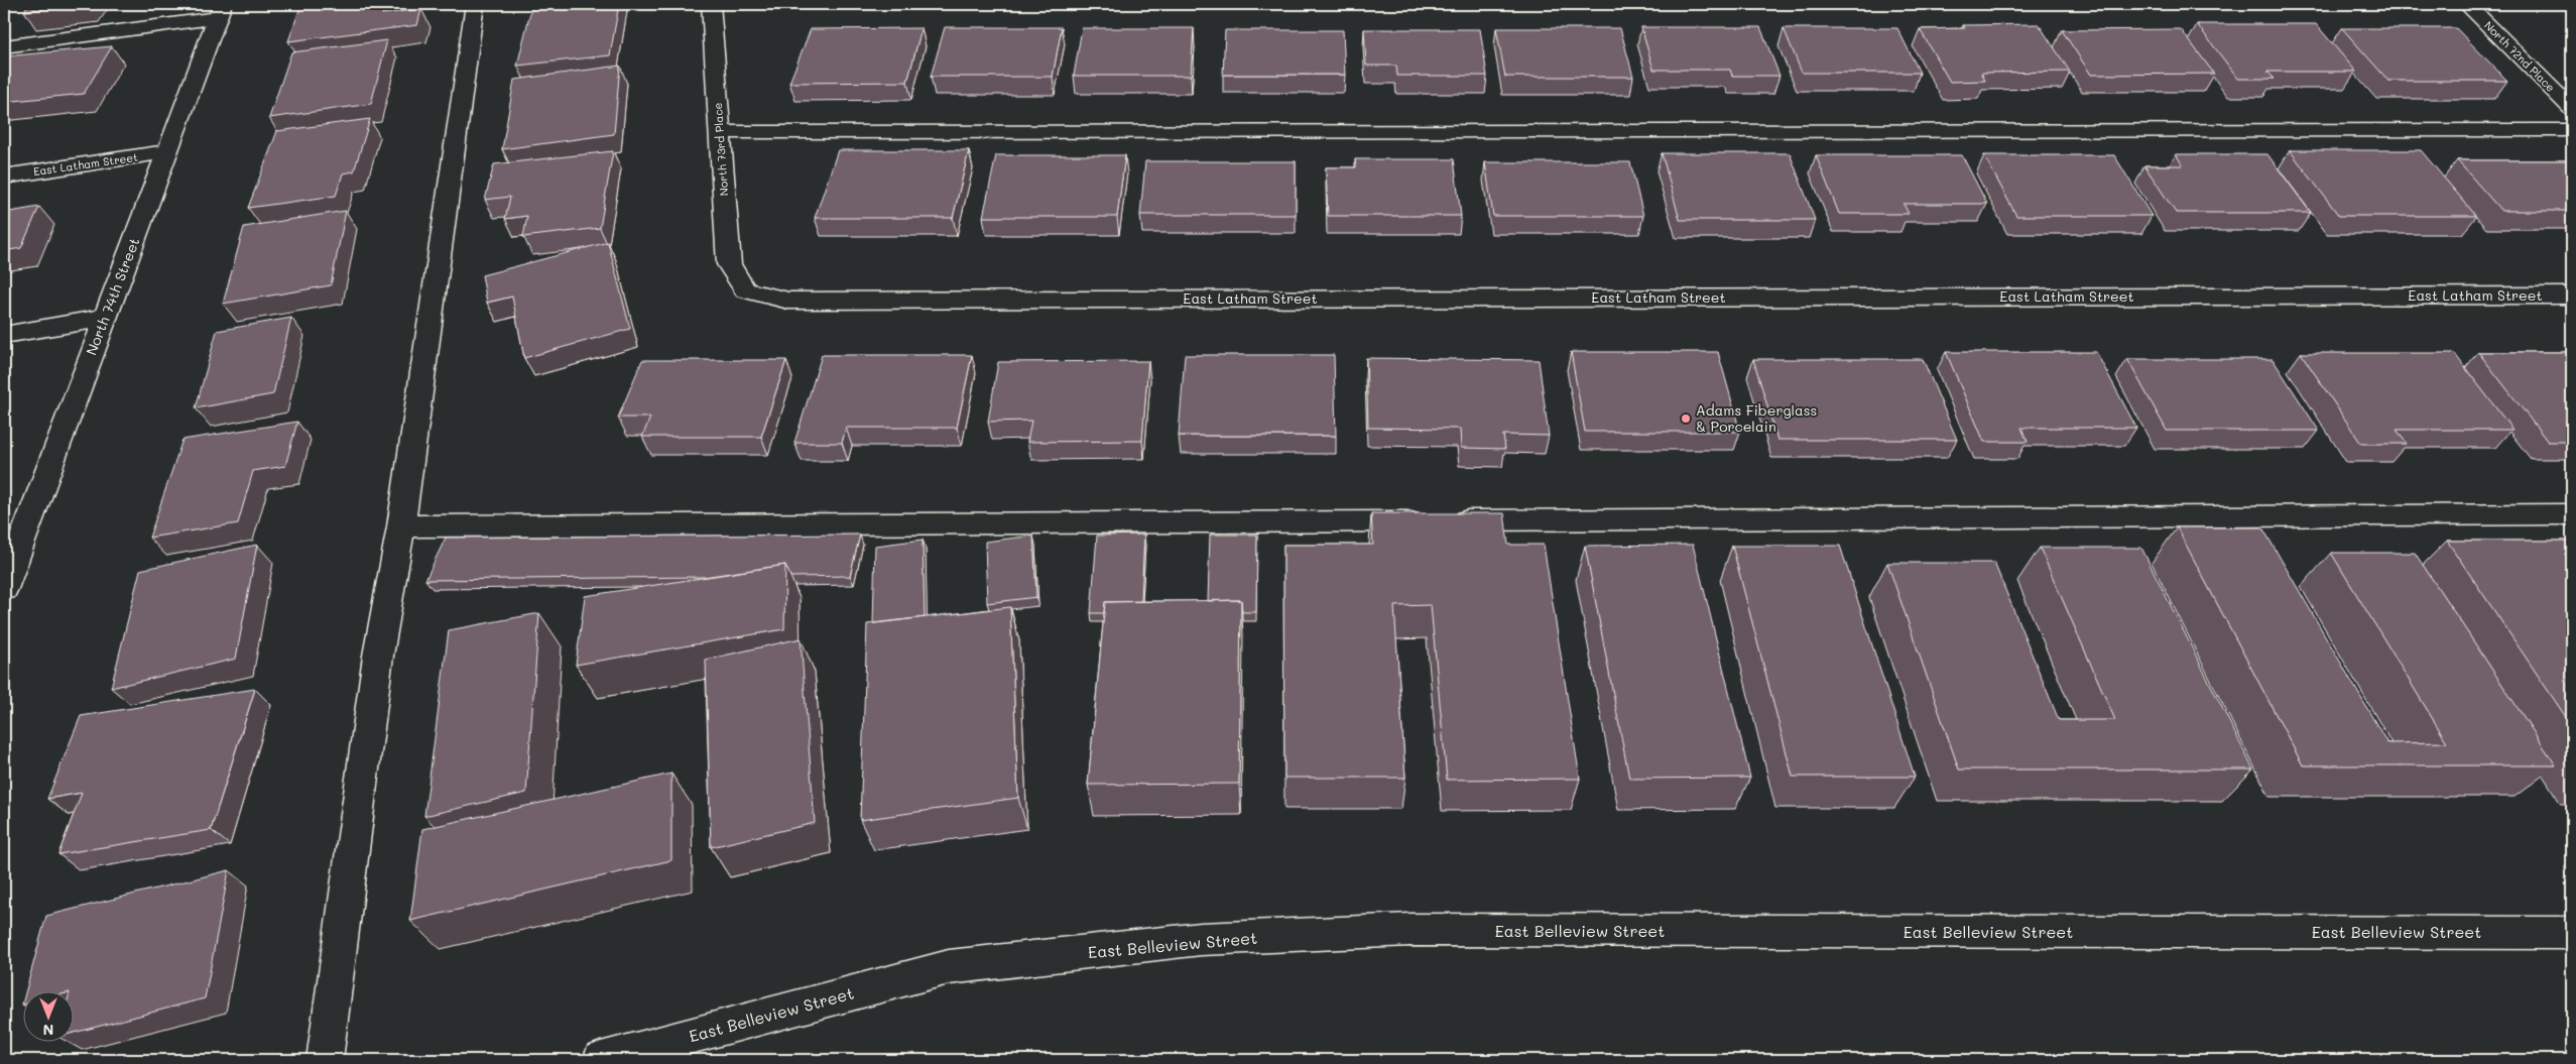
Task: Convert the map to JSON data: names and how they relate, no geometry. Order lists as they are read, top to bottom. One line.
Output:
{"streets":{"street":["North 72nd Place","North 73rd Place","East Latham Street","North 74th Street","East Belleview Street"]},"crossings":[["North 73rd Place","East Latham Street"],["East Latham Street","North 74th Street"]],"places":["Adams Fiberglass & Porcelain"],"north":"bottom"}
